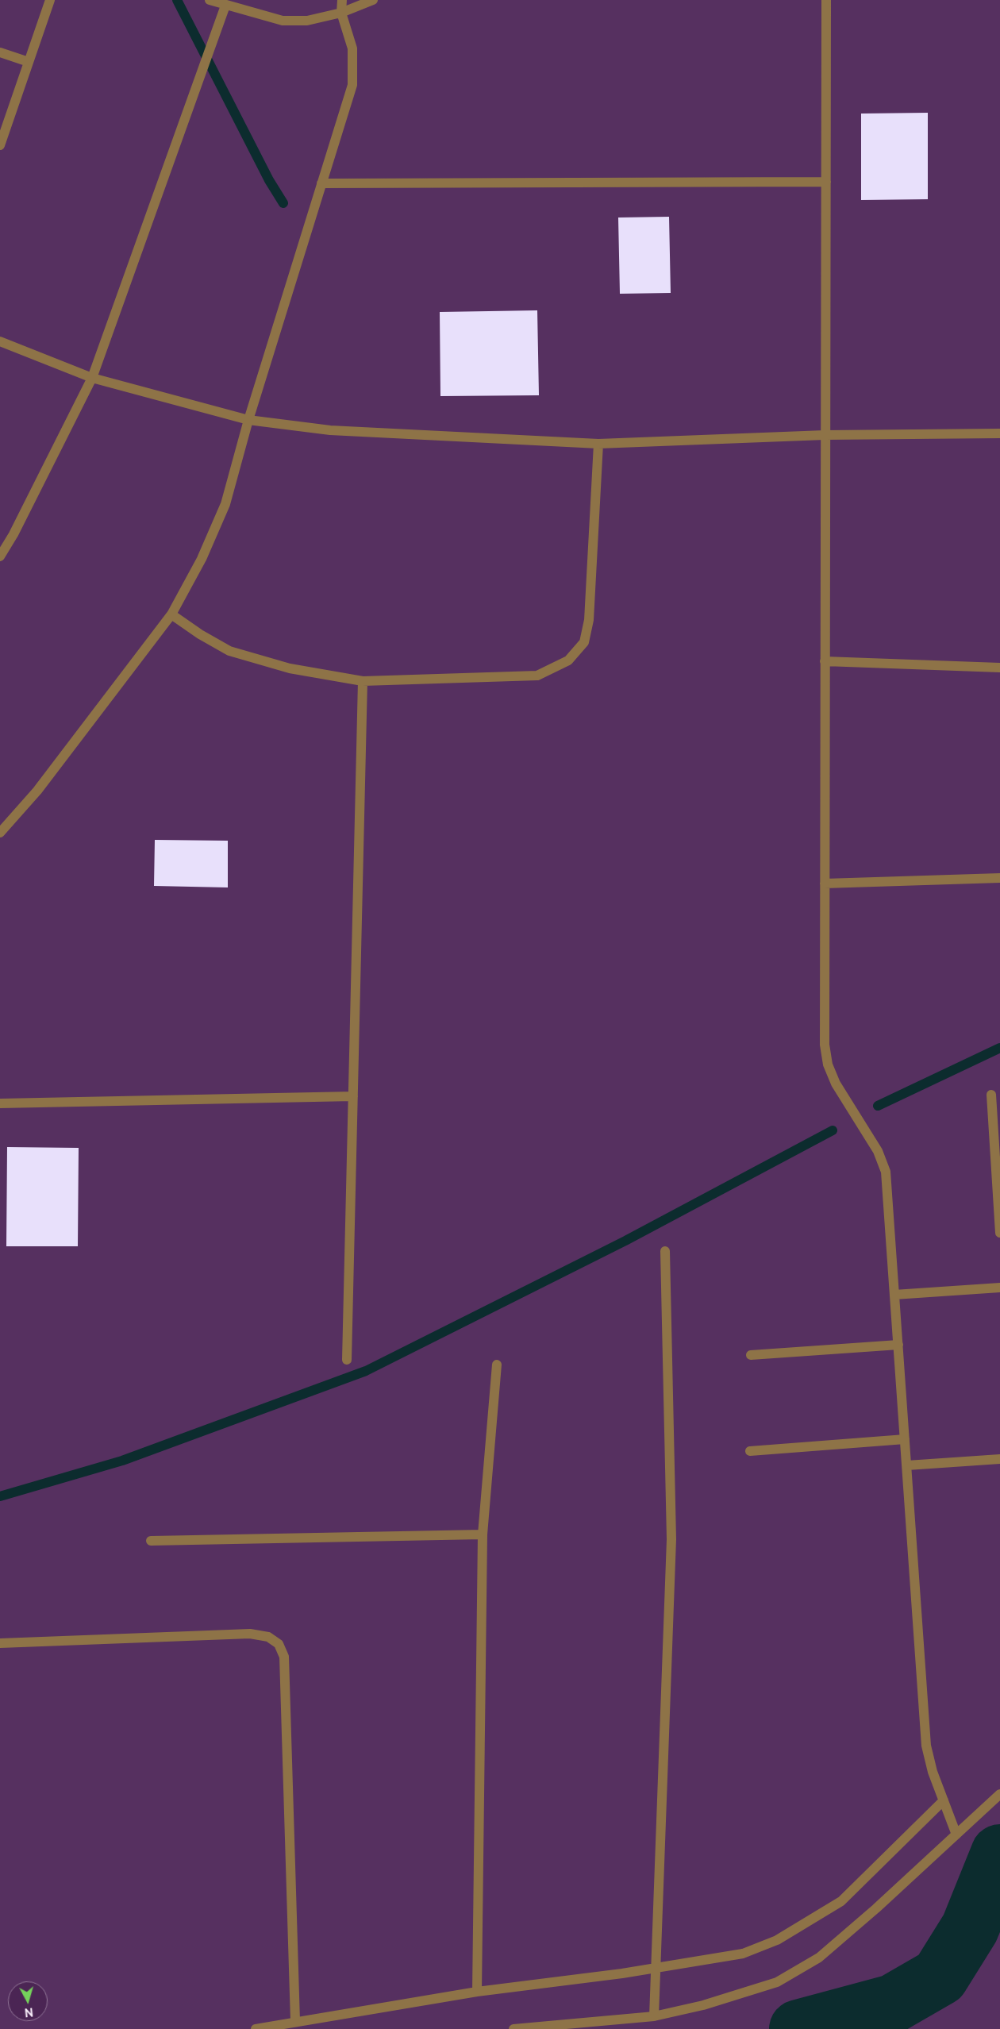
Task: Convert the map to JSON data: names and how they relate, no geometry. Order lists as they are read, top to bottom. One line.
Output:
{"north":"bottom"}
